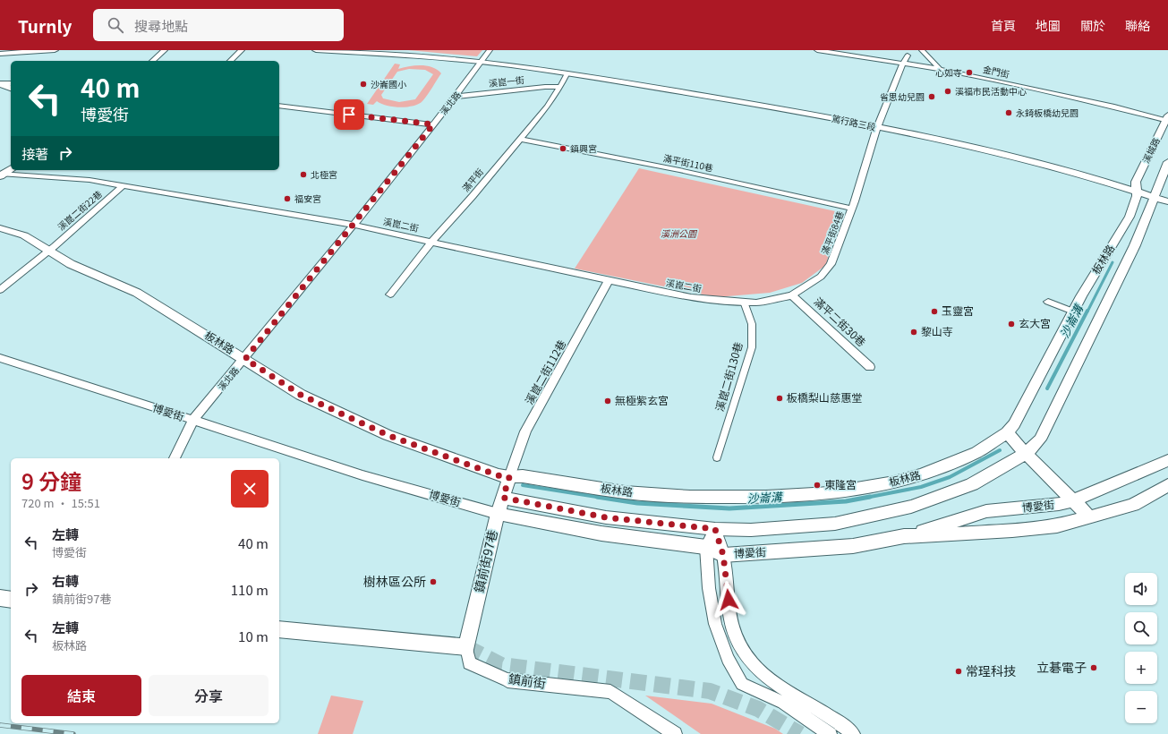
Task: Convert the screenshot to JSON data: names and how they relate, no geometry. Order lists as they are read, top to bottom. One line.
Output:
{"streets":{"street":["金門街","溪崑一街","溪北路","篤行路三段","溪城路","滿平街110巷","滿平街","溪崑二街22巷","溪崑二街","滿平街84巷","板林路","滿平二街30巷","溪崑二街112巷","溪崑二街130巷","博愛街","鎮前街97巷","鎮前街"]},"crossings":[["金門街","溪城路"],["金門街","滿平街84巷"],["溪崑一街","溪北路"],["溪崑一街","滿平街"],["溪北路","篤行路三段"],["溪北路","溪崑二街"],["溪北路","板林路"],["溪北路","博愛街"],["篤行路三段","溪城路"],["篤行路三段","滿平街"],["篤行路三段","滿平街84巷"],["篤行路三段","板林路"],["溪城路","板林路"],["滿平街110巷","滿平街"],["滿平街110巷","滿平街84巷"],["滿平街","溪崑二街"],["溪崑二街22巷","溪崑二街"],["溪崑二街22巷","板林路"],["溪崑二街","滿平街84巷"],["溪崑二街","滿平二街30巷"],["溪崑二街","溪崑二街112巷"],["溪崑二街","溪崑二街130巷"],["滿平街84巷","滿平二街30巷"],["板林路","溪崑二街112巷"],["板林路","鎮前街97巷"],["溪崑二街112巷","鎮前街97巷"],["博愛街","鎮前街97巷"],["鎮前街97巷","鎮前街"]],"water":["沙崙溝"],"parks":["溪洲公園"],"places":["心如寺","沙崙國小","溪福市民活動中心","省思幼兒園","永錡板橋幼兒園","鎮興宮","北極宮","福安宮","玉靈宮","玄大宮","黎山寺","板橋梨山慈惠堂","無極紫玄宮","東隆宮","樹林區公所","立碁電子","常珵科技"],"page":{"header":"Turnly","search":"搜尋地點","nav":["首頁","地圖","關於","聯絡"],"turn":["40 m","博愛街"],"then":"接著","heading":["9 分鐘","720 m · 15:51"],"list":[{"name":"左轉","note":"博愛街","value":"40 m"},{"name":"右轉","note":"鎮前街97巷","value":"110 m"},{"name":"左轉","note":"板林路","value":"10 m"}],"map_buttons":["+","−"],"buttons":["結束","分享"]}}
